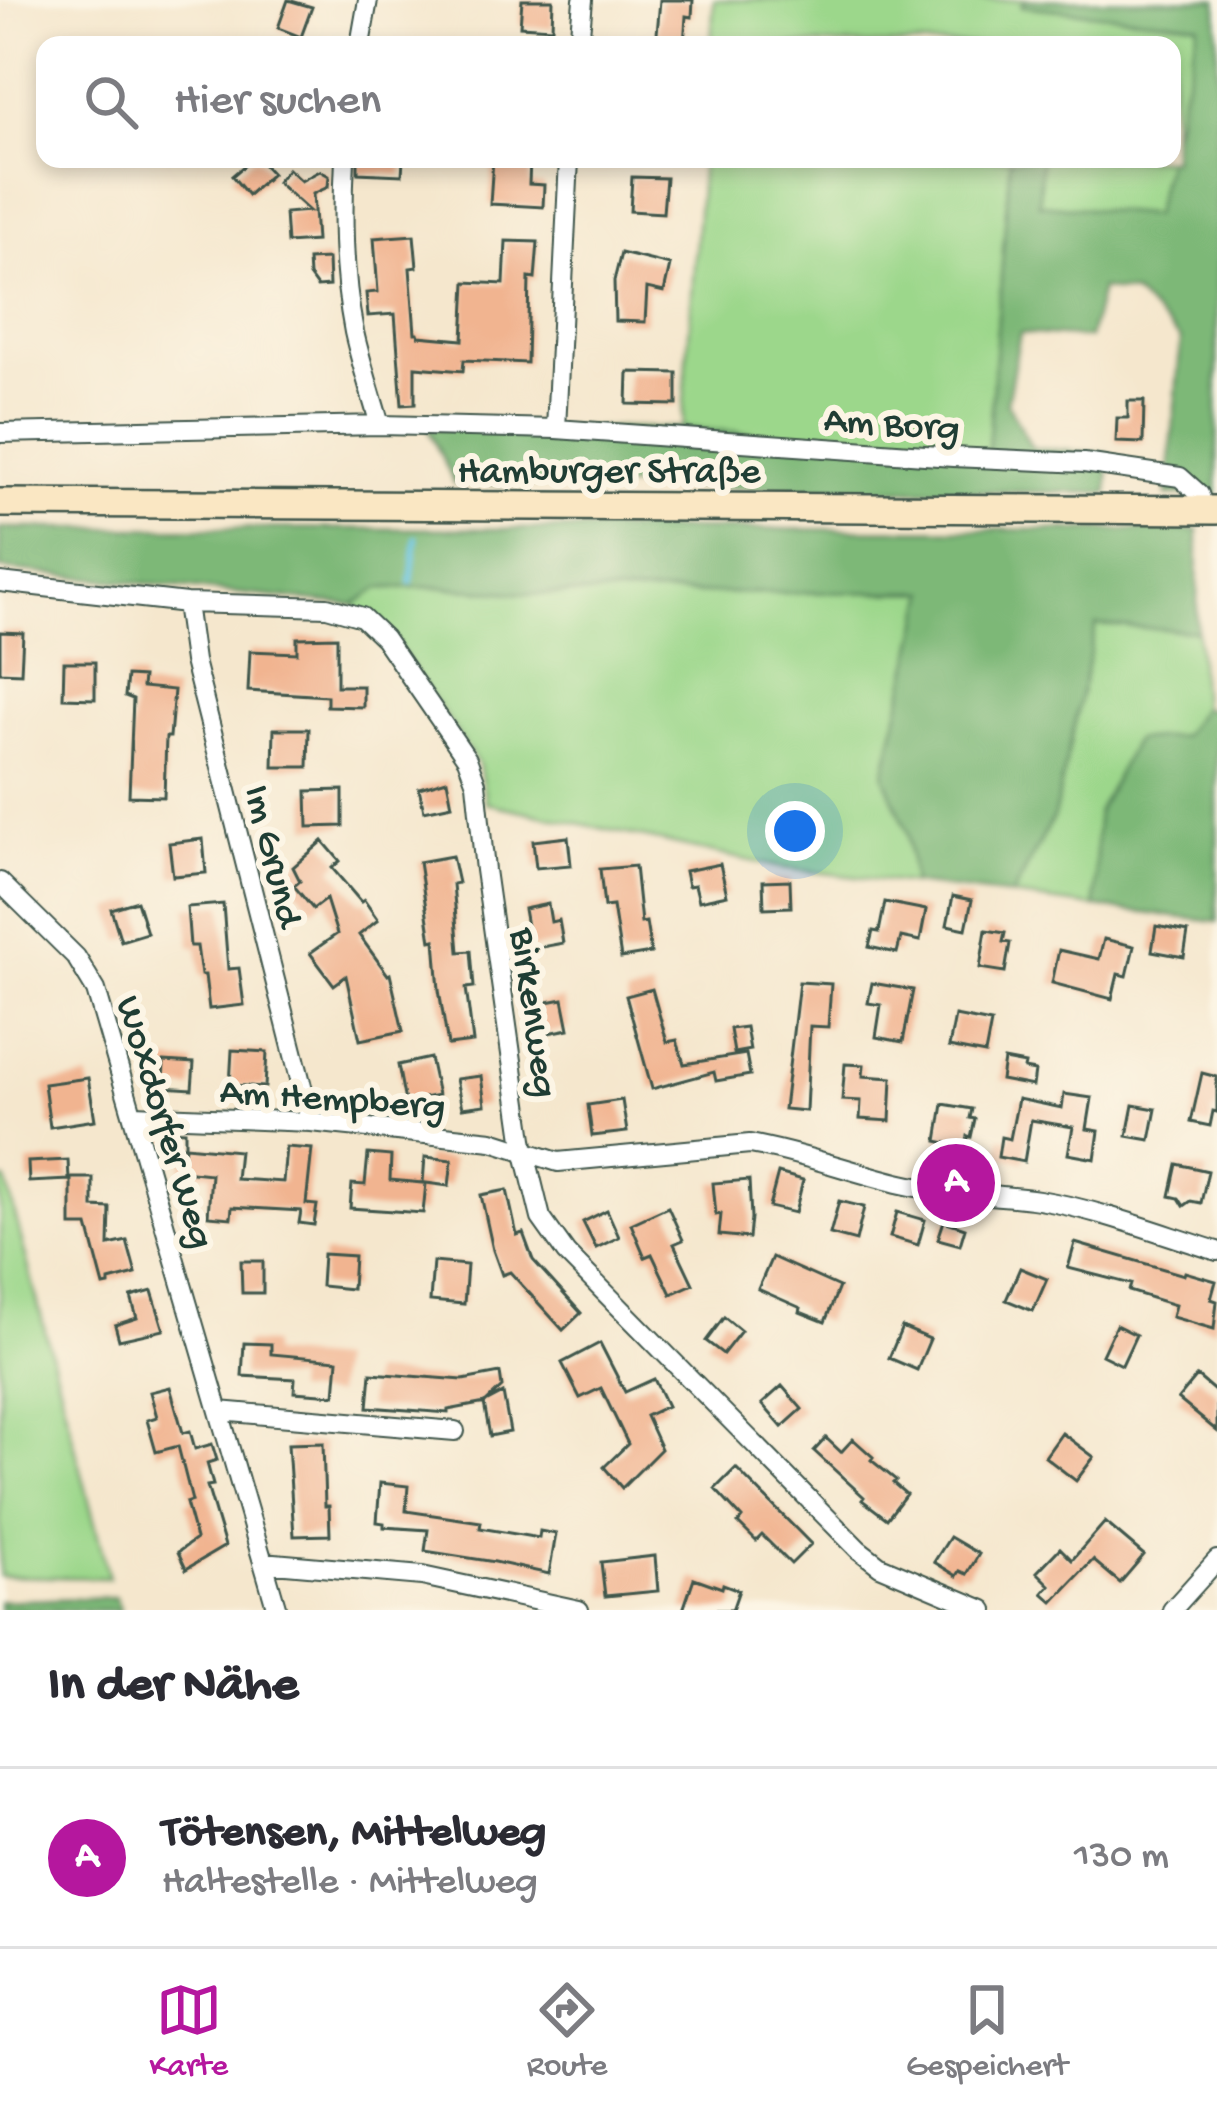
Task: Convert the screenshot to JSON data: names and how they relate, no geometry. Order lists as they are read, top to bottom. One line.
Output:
{"streets":{"main road":["Hamburger Straße"],"street":["Am Borg","Im Grund","Birkenweg","Am Hempberg","Woxdorfer Weg"]},"crossings":[["Am Borg","Hamburger Straße"],["Im Grund","Birkenweg"],["Im Grund","Am Hempberg"],["Birkenweg","Am Hempberg"],["Am Hempberg","Woxdorfer Weg"]],"page":{"search":"Hier suchen","pins":"A","heading":"In der Nähe","list":[{"mark":"A","name":"Tötensen, Mittelweg","note":"Haltestelle · Mittelweg","value":"130 m"}],"nav":["Karte","Route","Gespeichert"]}}
